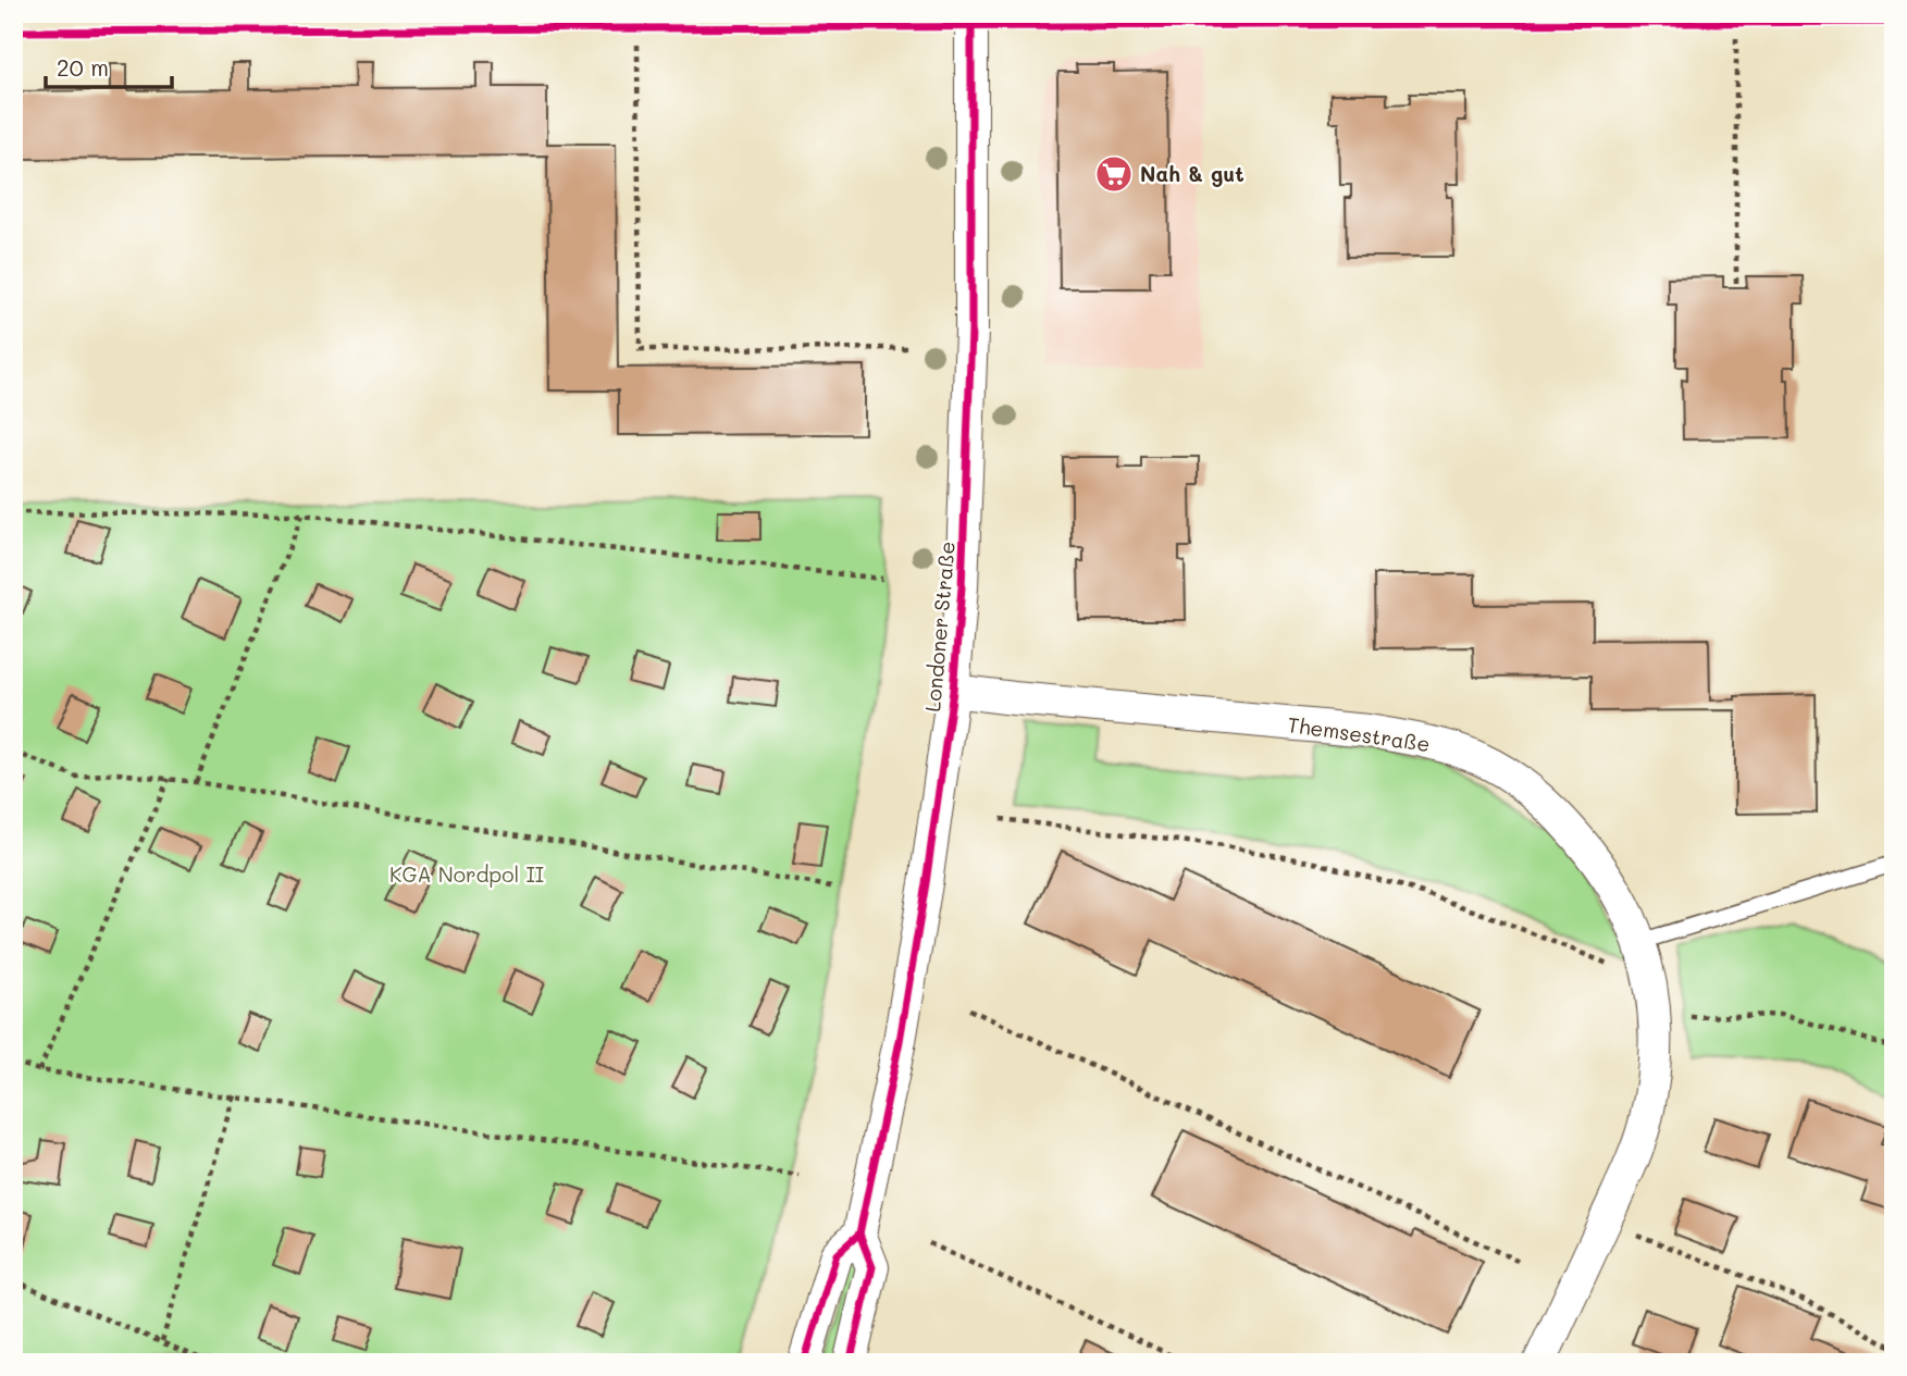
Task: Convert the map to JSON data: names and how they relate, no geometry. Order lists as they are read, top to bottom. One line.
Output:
{"streets":{"street":["Londoner Straße","Themsestraße"]},"crossings":[["Londoner Straße","Themsestraße"]],"parks":["KGA Nordpol II"],"places":{"supermarket":["Nah & gut"]},"scale_bar":"20 m"}
